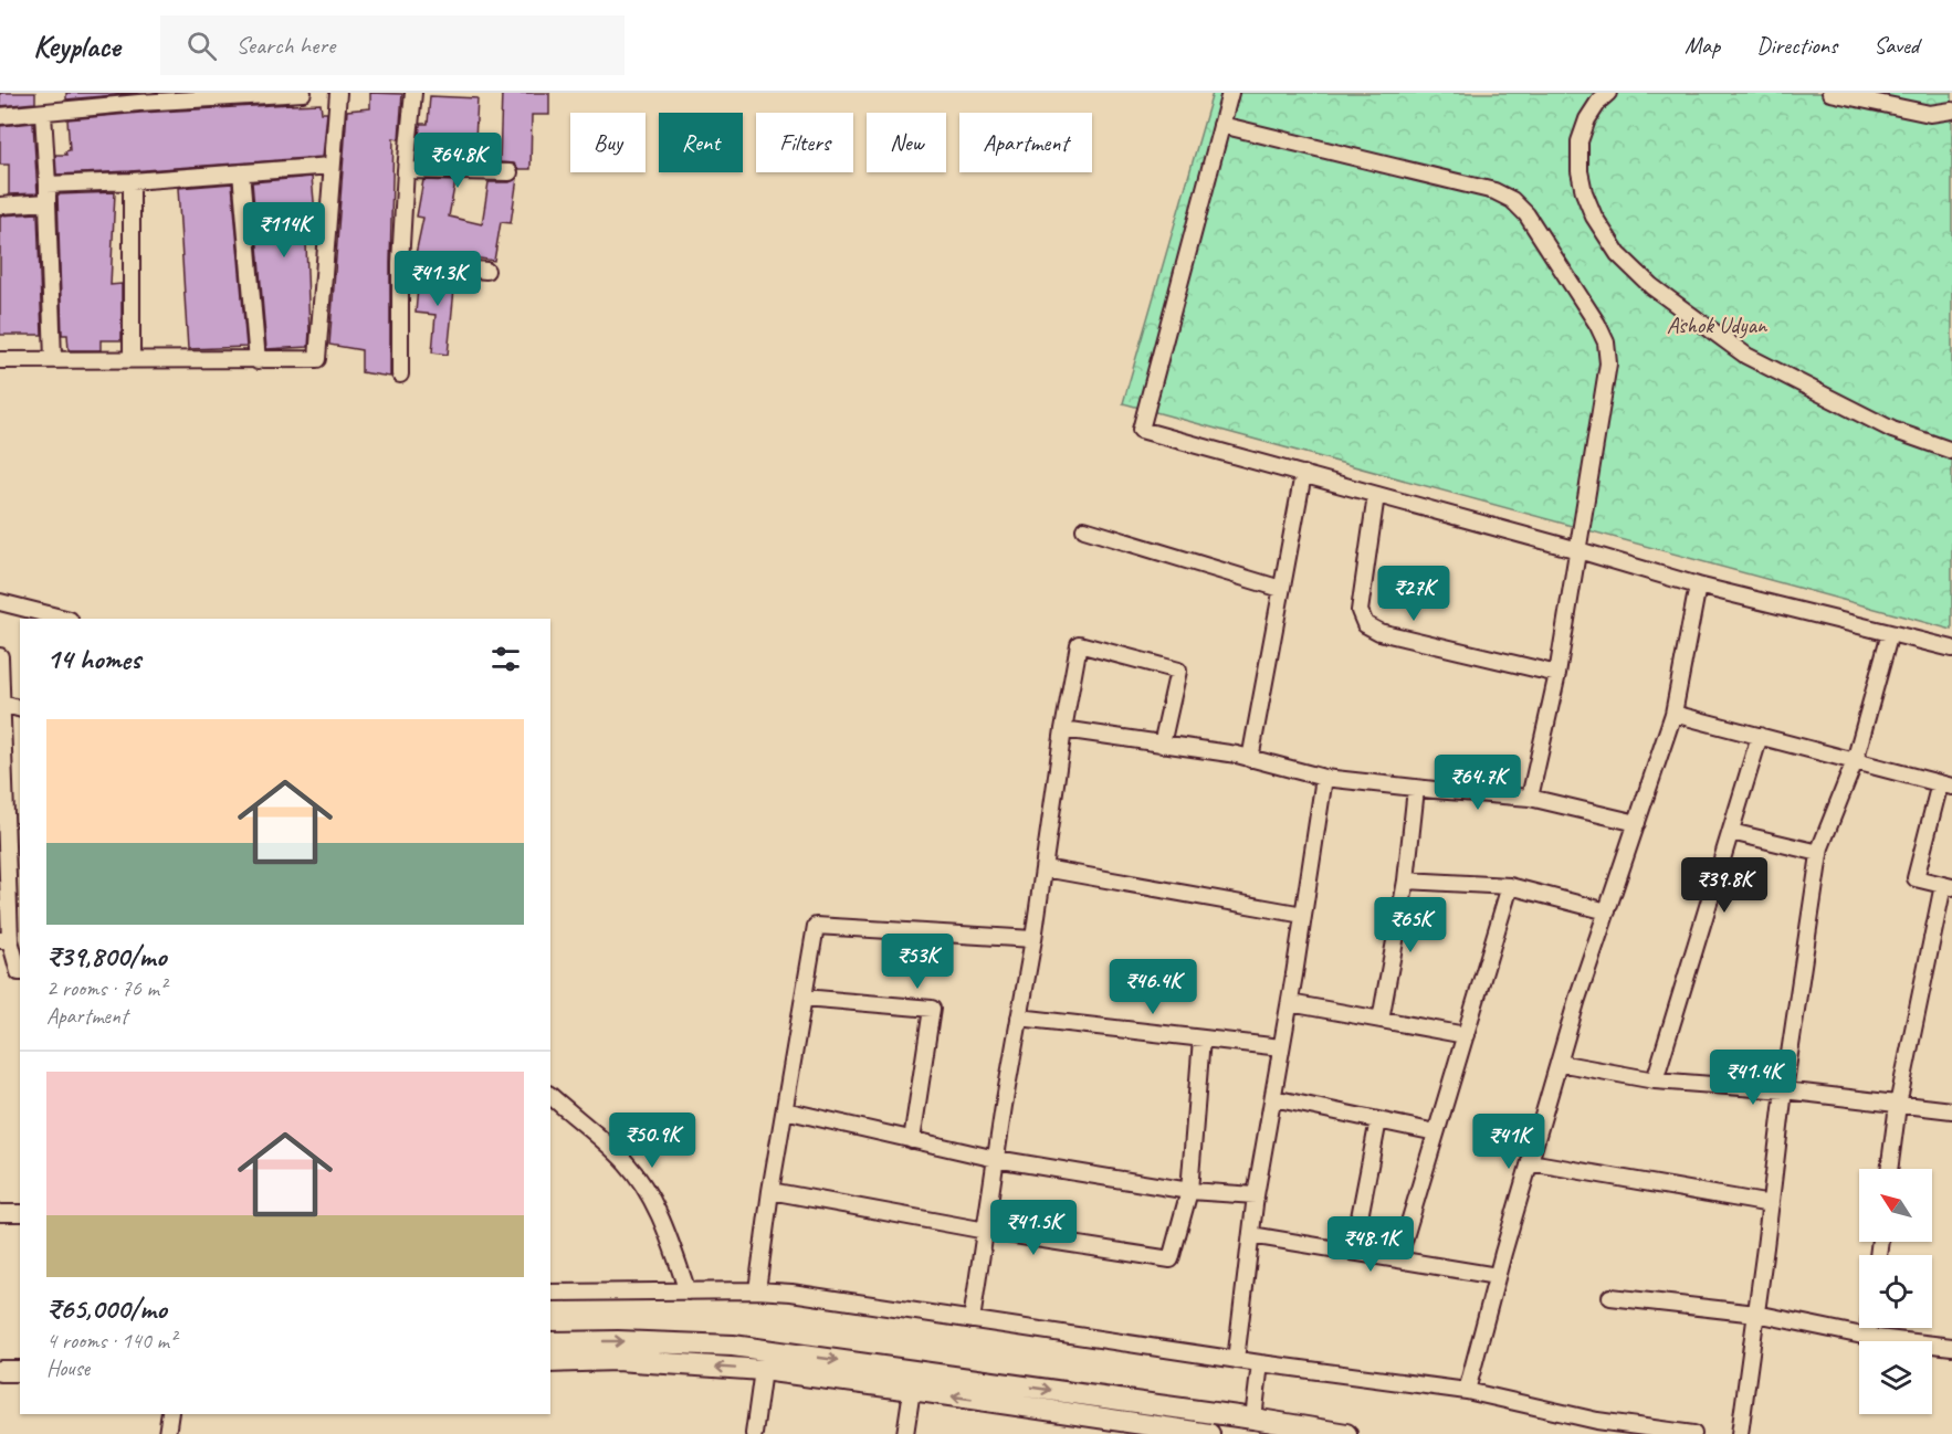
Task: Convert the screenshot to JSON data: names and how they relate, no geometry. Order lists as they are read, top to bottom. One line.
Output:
{"parks":["Ashok Udyan"],"north":"top left","page":{"header":"Keyplace","search":"Search here","nav":["Map","Directions","Saved"],"chip":["Buy","Rent","Filters","New","Apartment"],"price":["₹64.8K","₹114K","₹41.3K","₹27K","₹64.7K","₹39.8K","₹65K","₹53K","₹46.4K","₹41.4K","₹50.9K","₹41K","₹41.5K","₹48.1K"],"heading":"14 homes","list":[{"name":"₹39,800/mo","note":"2 rooms · 76 m² · Apartment"},{"name":"₹65,000/mo","note":"4 rooms · 140 m² · House"}]}}
